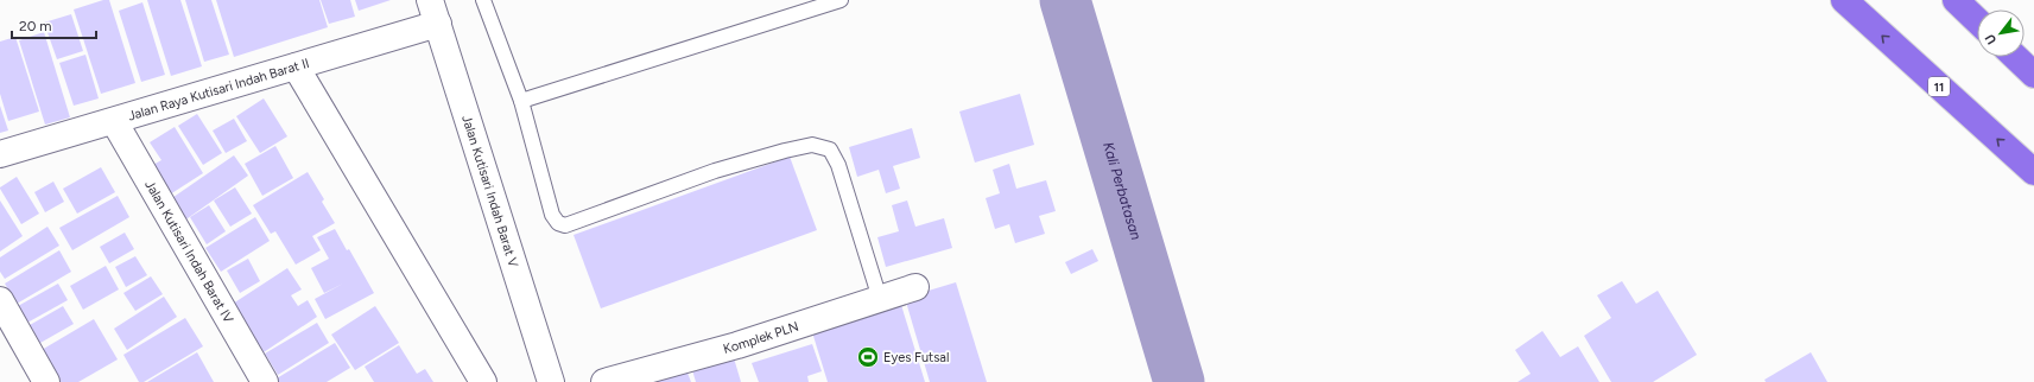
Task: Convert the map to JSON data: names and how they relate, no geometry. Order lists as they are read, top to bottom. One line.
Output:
{"streets":{"highway":["11"],"street":["Jalan Raya Kutisari Indah Barat II","Jalan Kutisari Indah Barat V","Jalan Kutisari Indah Barat IV","Komplek PLN"]},"crossings":[["Jalan Raya Kutisari Indah Barat II","Jalan Kutisari Indah Barat V"],["Jalan Raya Kutisari Indah Barat II","Jalan Kutisari Indah Barat IV"]],"water":["Kali Perbatasan"],"places":{"sports":["Eyes Futsal"]},"scale_bar":"20 m","north":"bottom left"}
